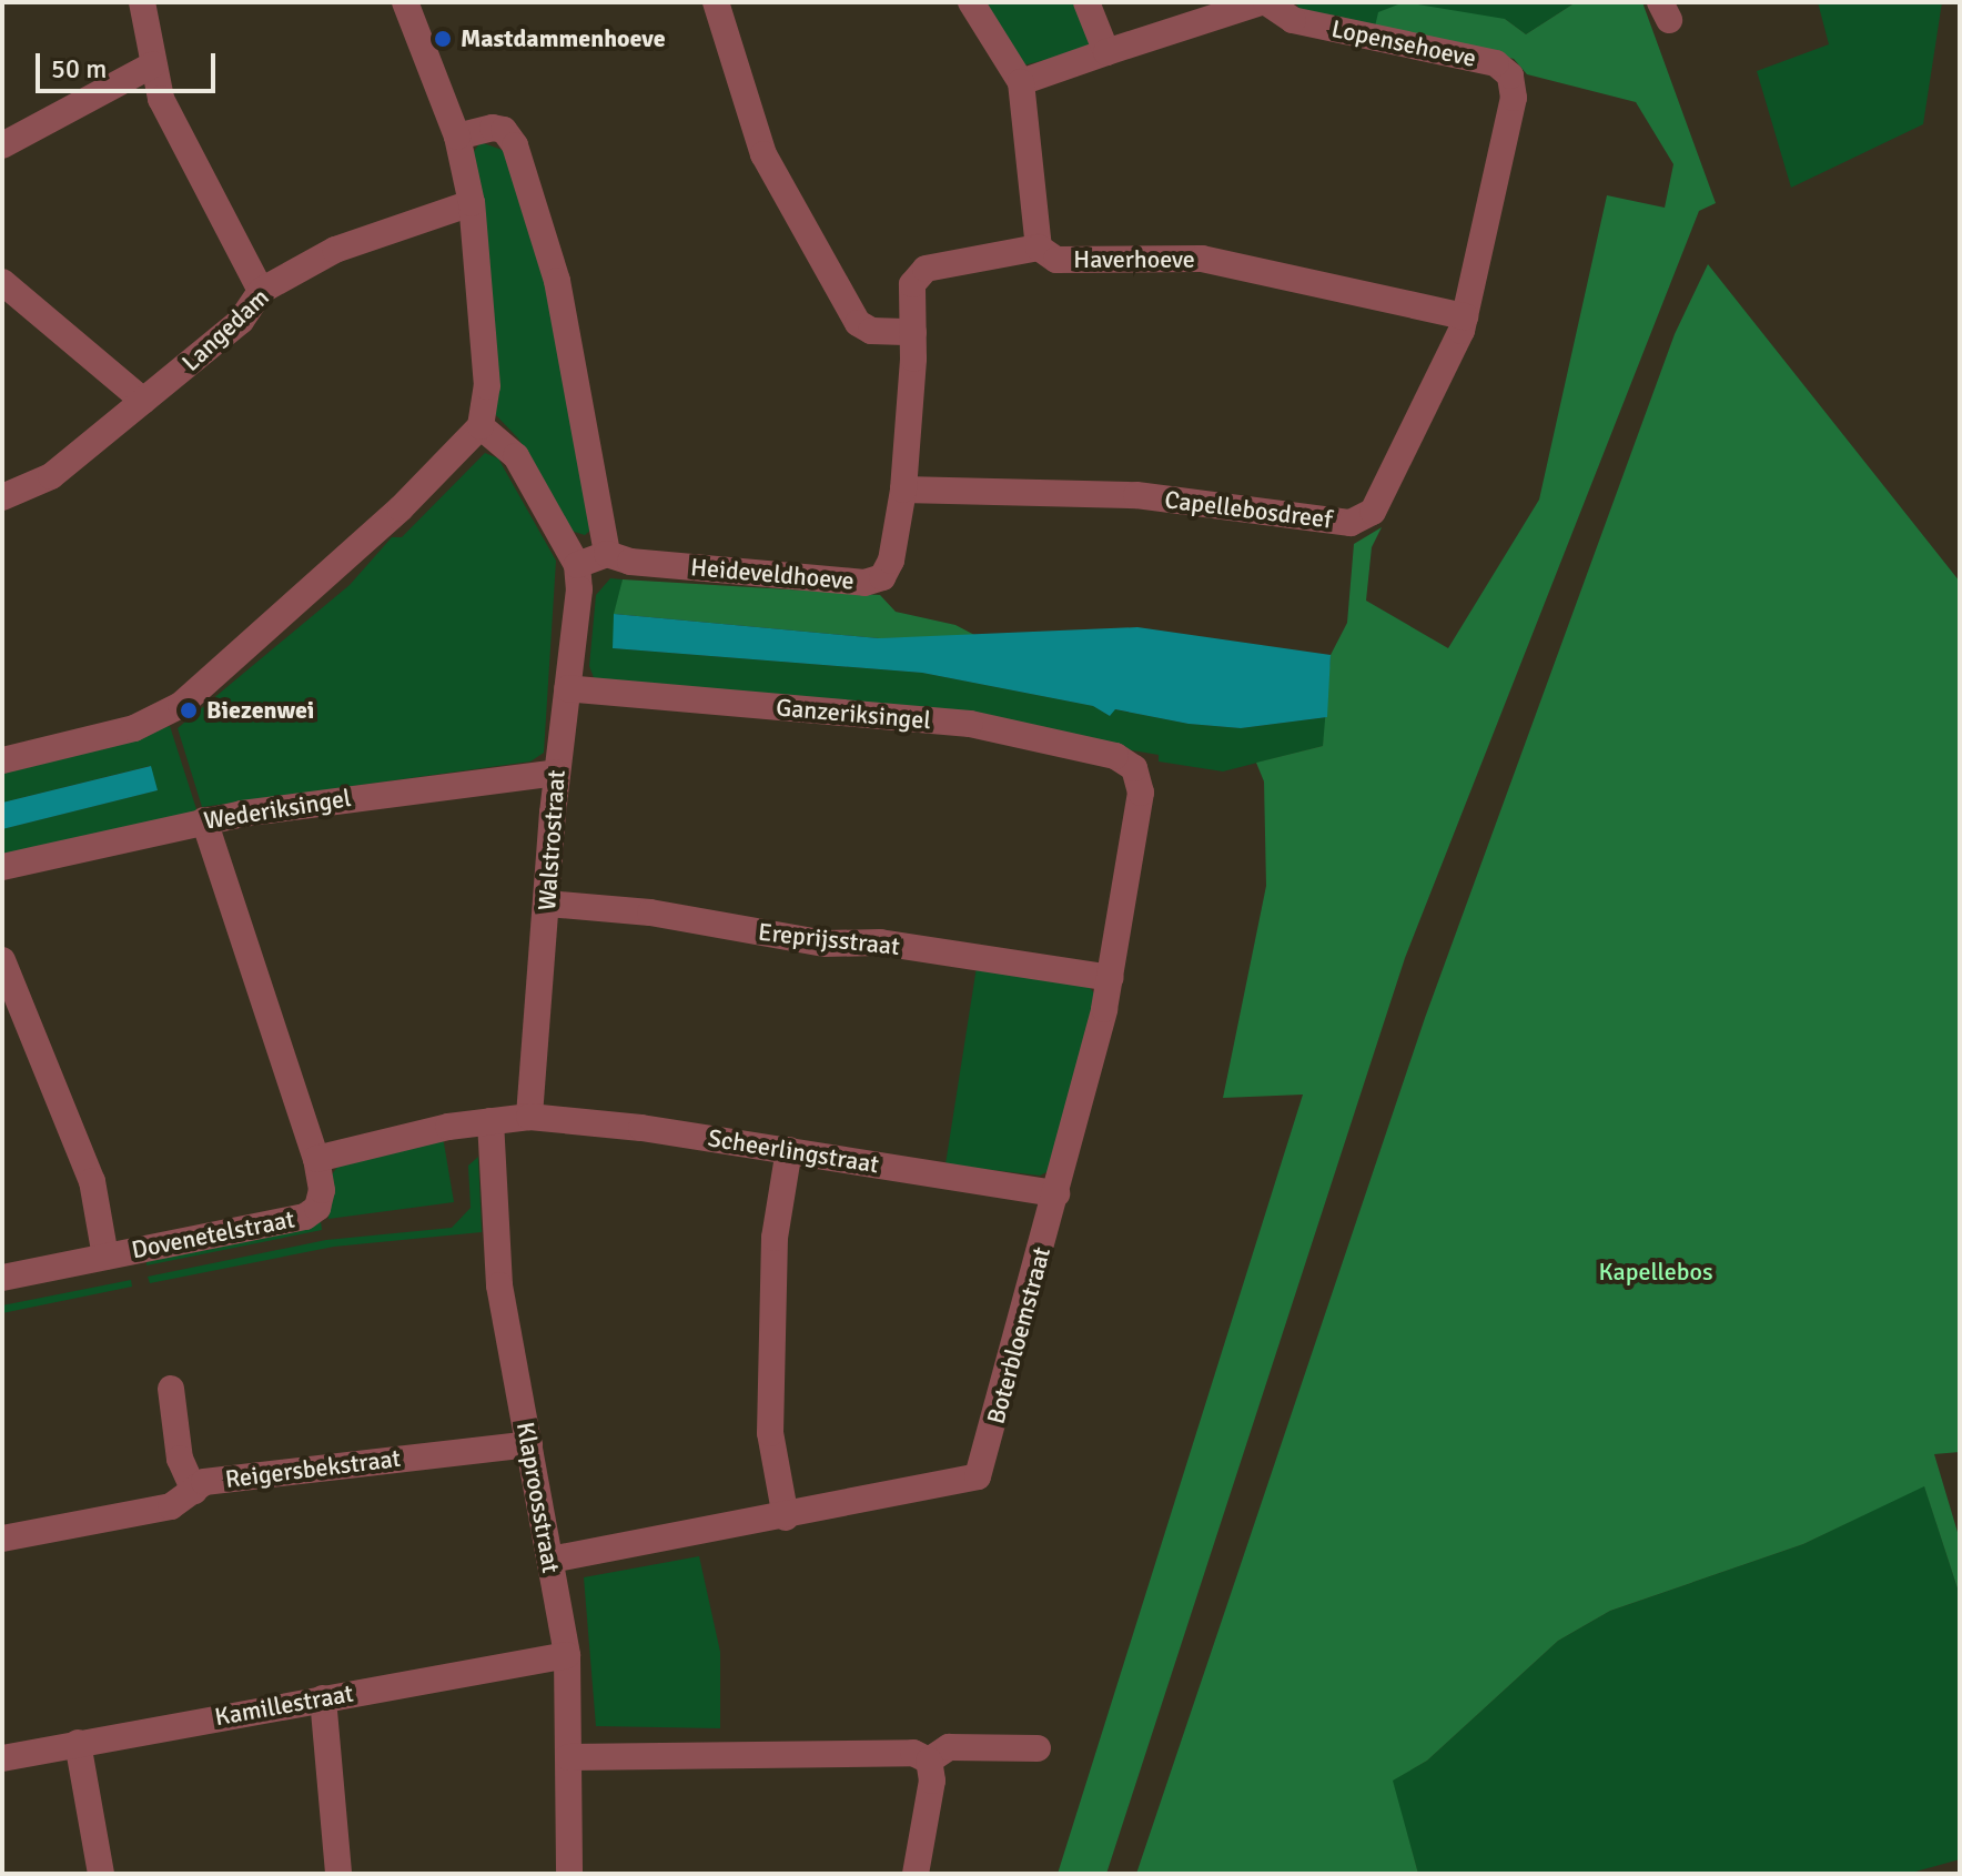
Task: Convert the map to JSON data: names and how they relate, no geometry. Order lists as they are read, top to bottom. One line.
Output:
{"streets":{"street":["Lopensehoeve","Haverhoeve","Langedam","Capellebosdreef","Heideveldhoeve","Ganzeriksingel","Wederiksingel","Walstrostraat","Ereprijsstraat","Scheerlingstraat","Dovenetelstraat","Boterbloemstraat","Reigersbekstraat","Klaproosstraat","Kamillestraat"]},"crossings":[["Lopensehoeve","Haverhoeve"],["Lopensehoeve","Capellebosdreef"],["Haverhoeve","Capellebosdreef"],["Haverhoeve","Heideveldhoeve"],["Capellebosdreef","Heideveldhoeve"],["Ganzeriksingel","Walstrostraat"],["Ganzeriksingel","Boterbloemstraat"],["Wederiksingel","Walstrostraat"],["Wederiksingel","Dovenetelstraat"],["Walstrostraat","Ereprijsstraat"],["Walstrostraat","Scheerlingstraat"],["Ereprijsstraat","Boterbloemstraat"],["Scheerlingstraat","Boterbloemstraat"],["Boterbloemstraat","Klaproosstraat"],["Reigersbekstraat","Klaproosstraat"],["Klaproosstraat","Kamillestraat"]],"parks":["Kapellebos"],"places":["Mastdammenhoeve","Biezenwei"],"scale_bar":"50 m"}
